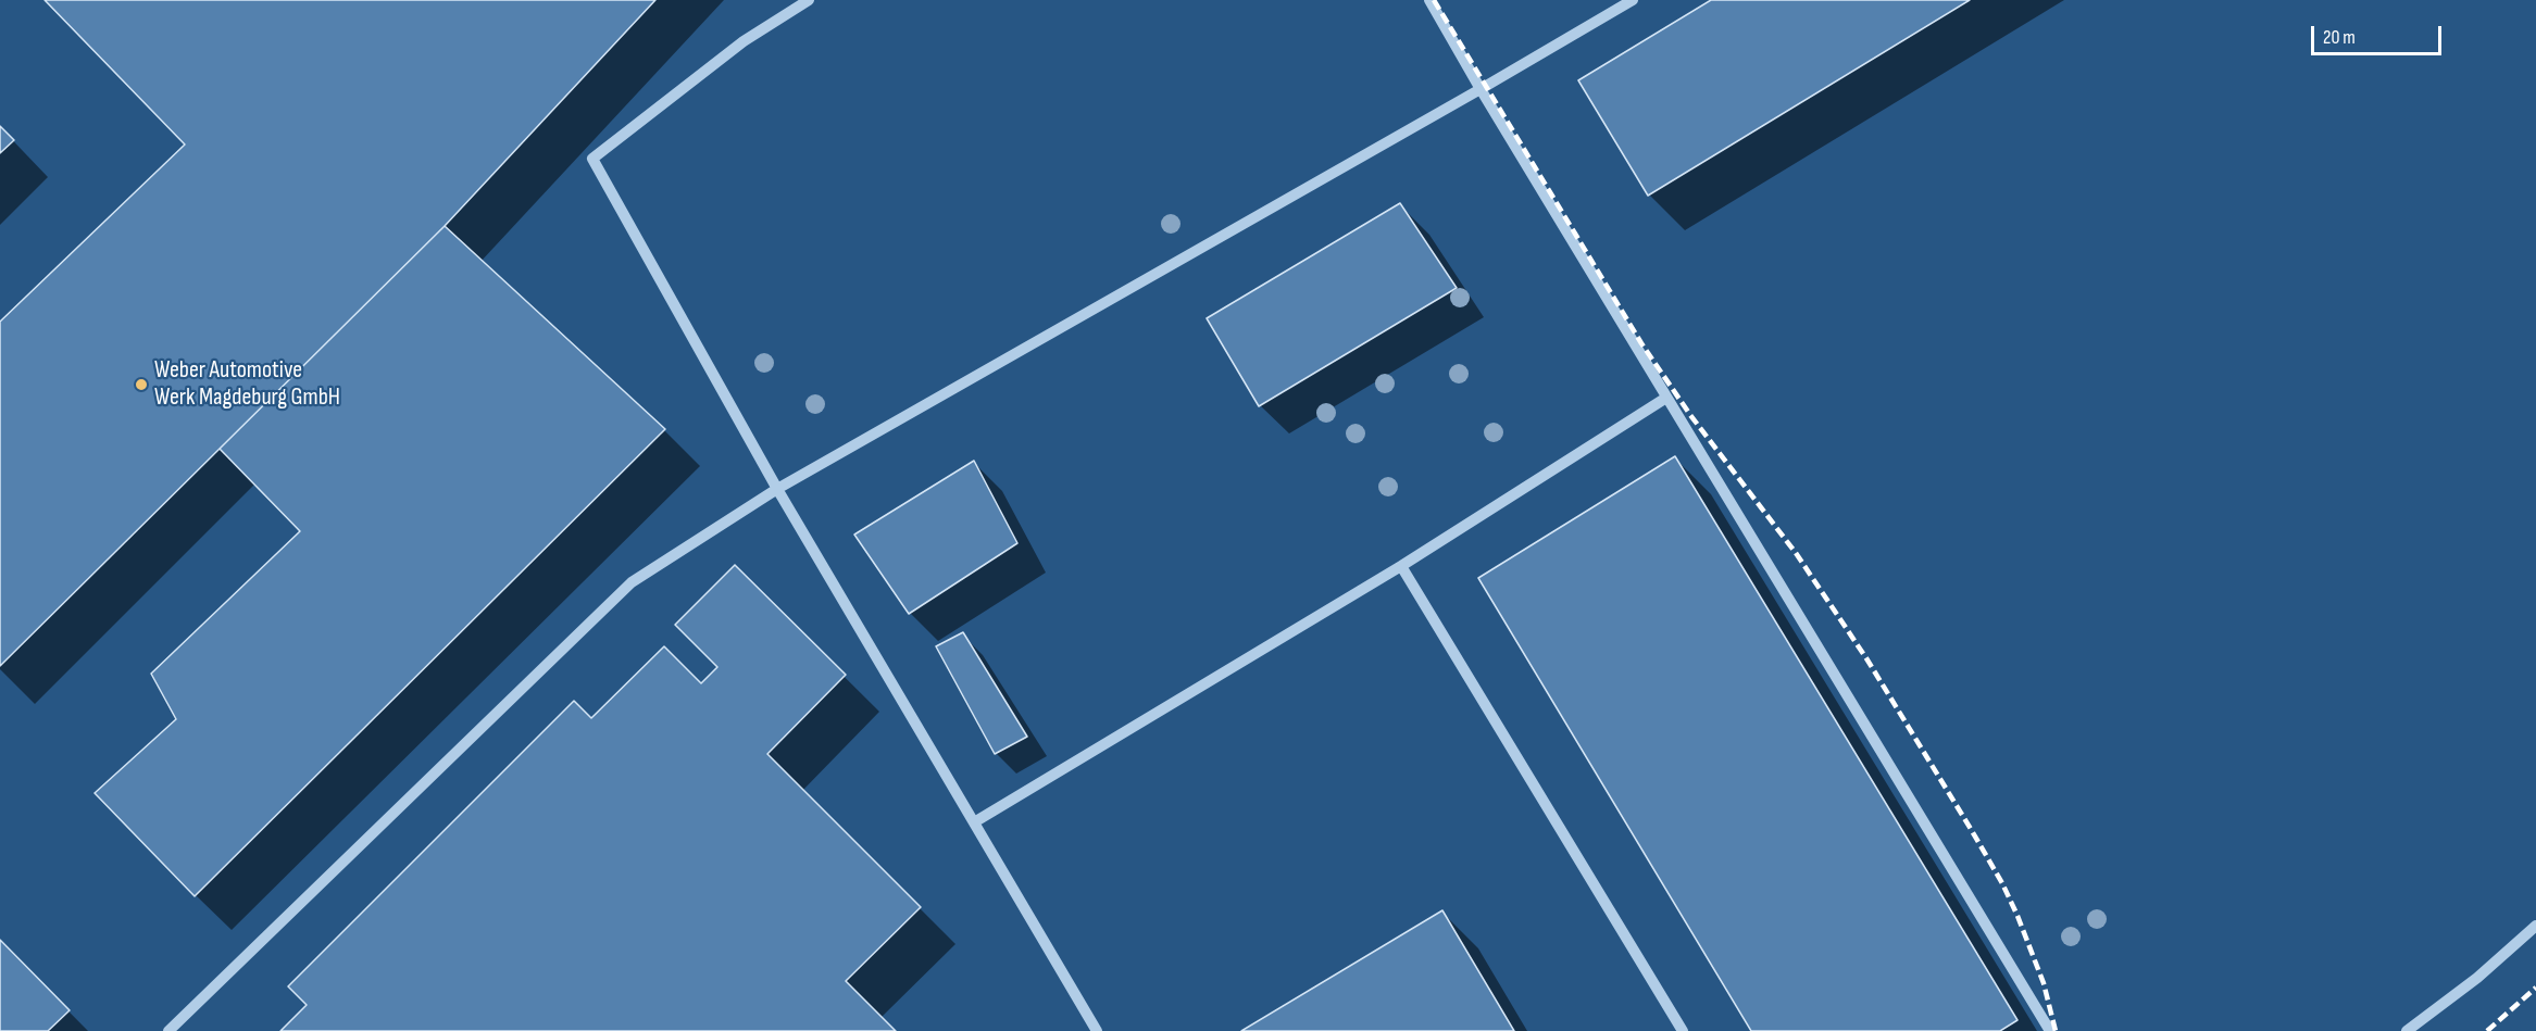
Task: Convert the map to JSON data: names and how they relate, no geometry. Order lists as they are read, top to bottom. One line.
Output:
{"places":["Weber Automotive Werk Magdeburg GmbH"],"scale_bar":"20 m"}
